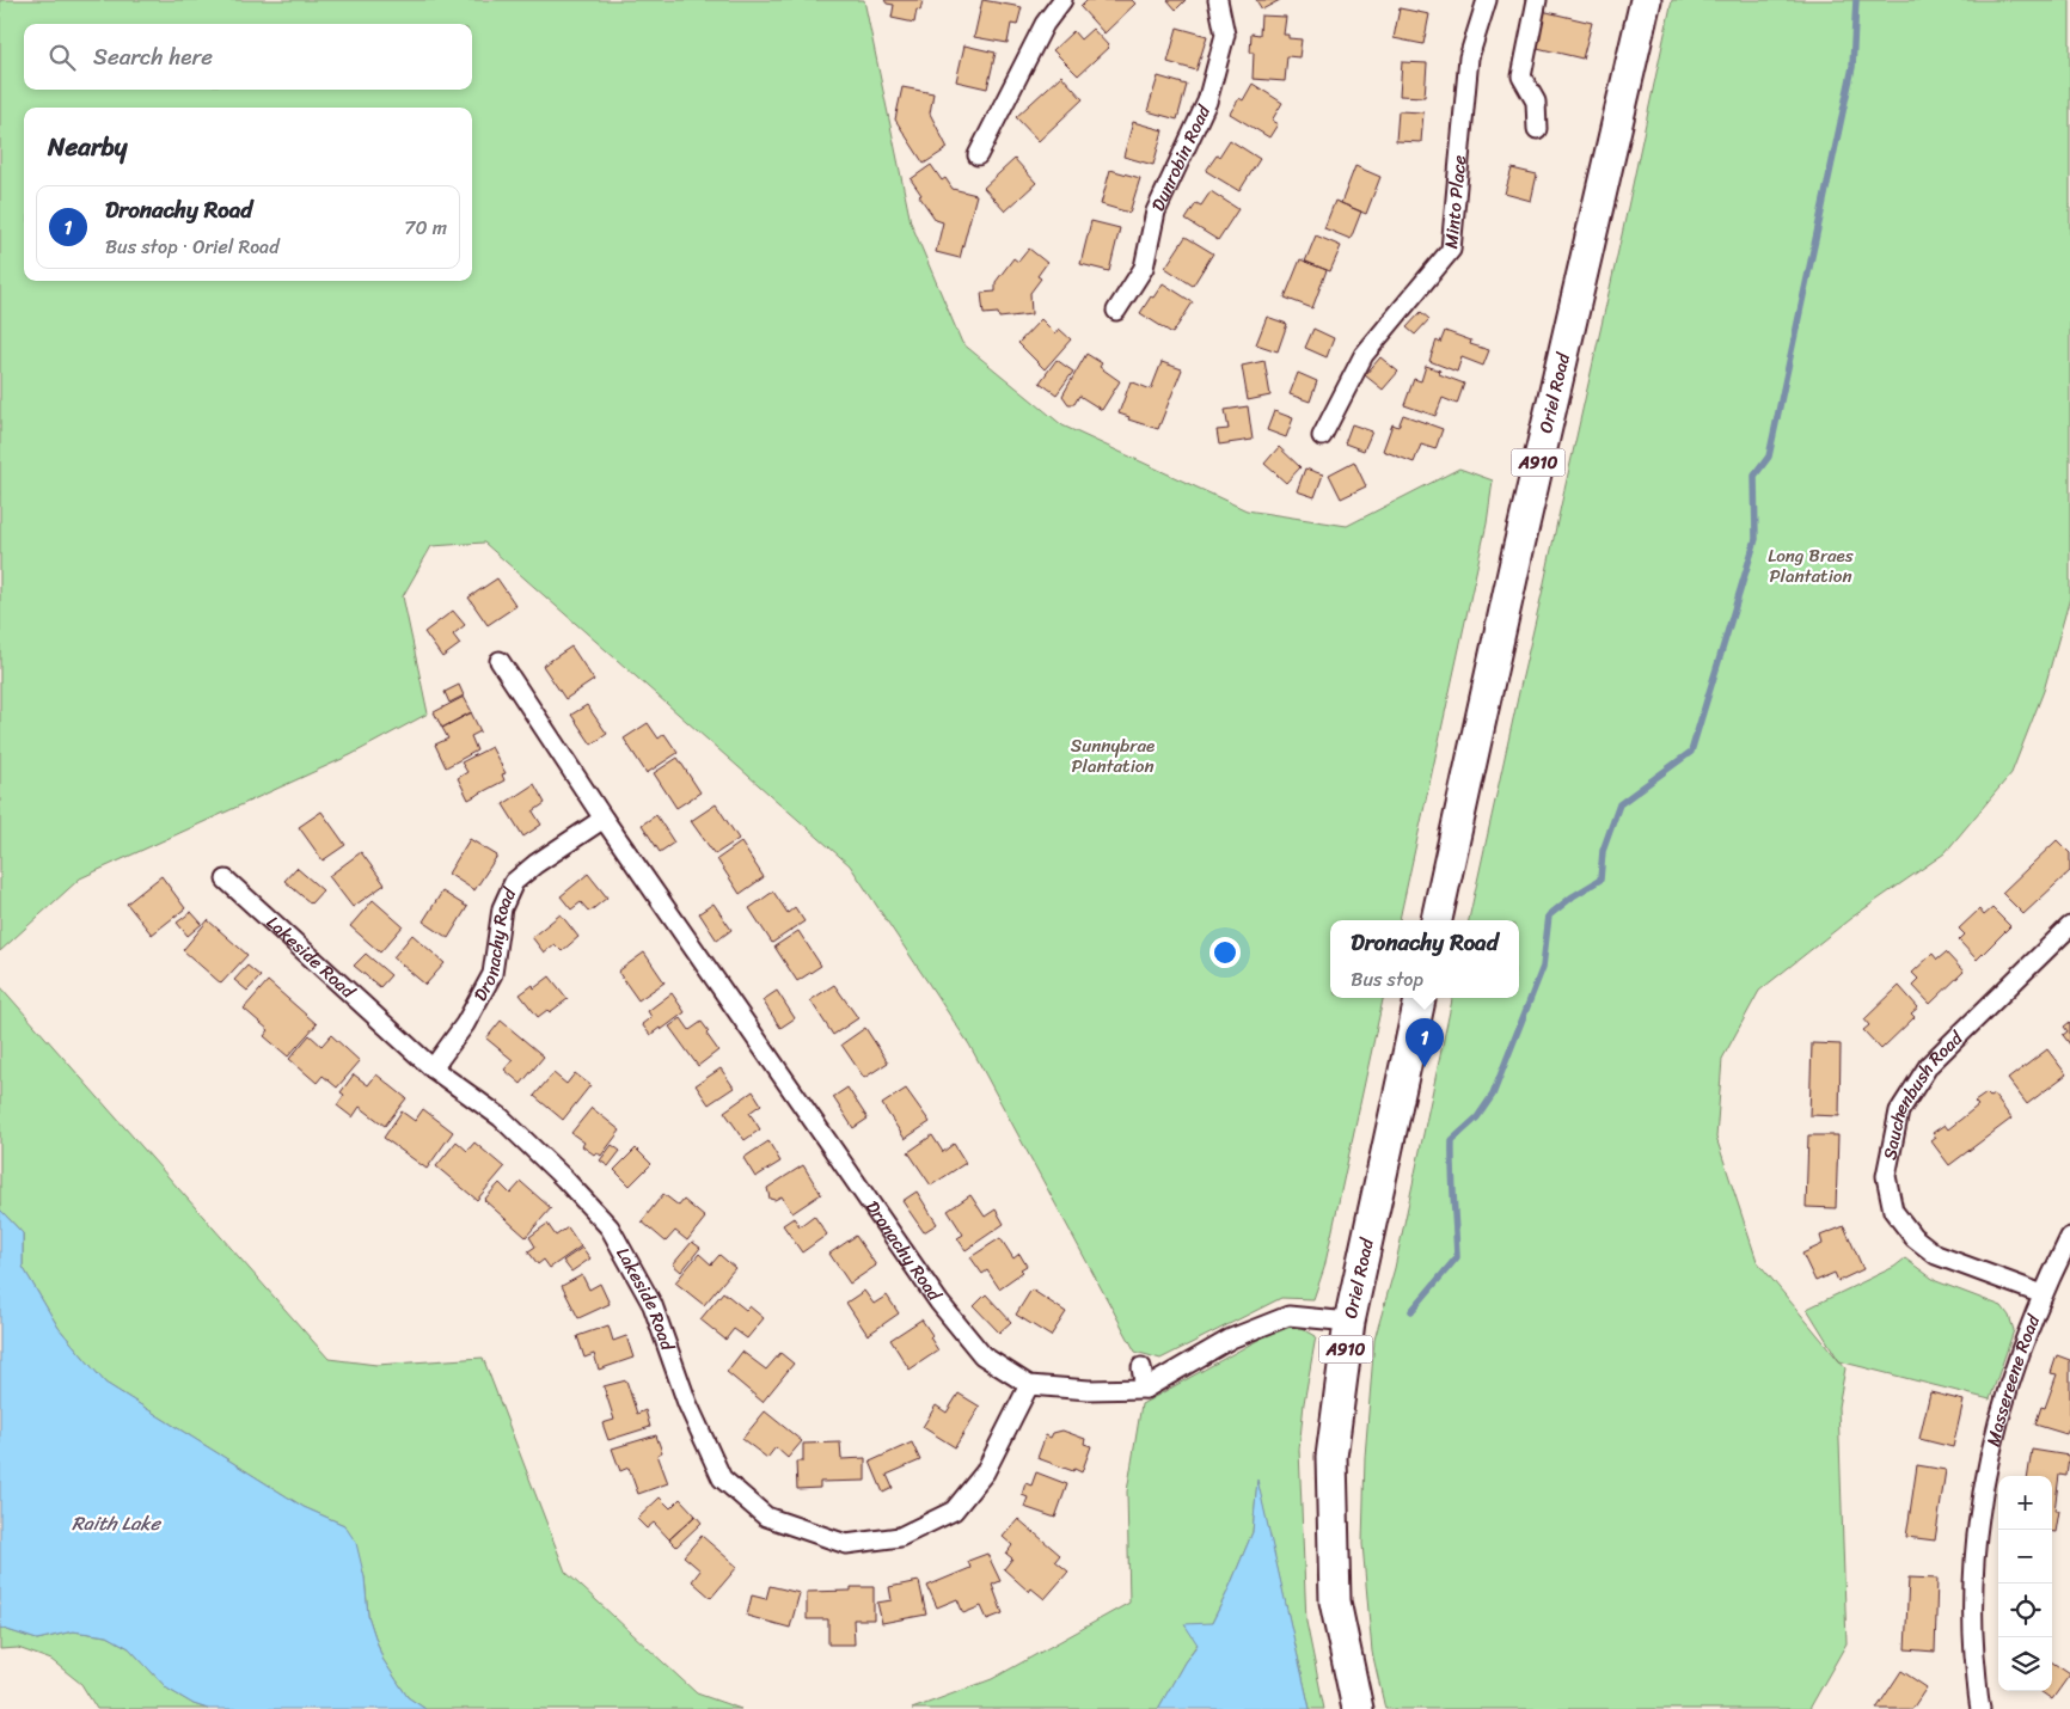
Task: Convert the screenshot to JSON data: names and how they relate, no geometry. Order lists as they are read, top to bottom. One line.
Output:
{"streets":{"main road":["Oriel Road","A910"],"street":["Dunrobin Road","Minto Place","Dronachy Road","Lakeside Road","Sauchenbush Road","Massereene Road"]},"crossings":[["Oriel Road","Dronachy Road"],["Dronachy Road","Lakeside Road"],["Sauchenbush Road","Massereene Road"]],"water":["Raith Lake"],"parks":["Long Braes Plantation","Sunnybrae Plantation"],"page":{"search":"Search here","heading":"Nearby","list":[{"mark":"1","name":"Dronachy Road","note":"Bus stop · Oriel Road","value":"70 m"}],"popup":["Dronachy Road","Bus stop"],"pins":"1","map_buttons":["+","−"]}}
